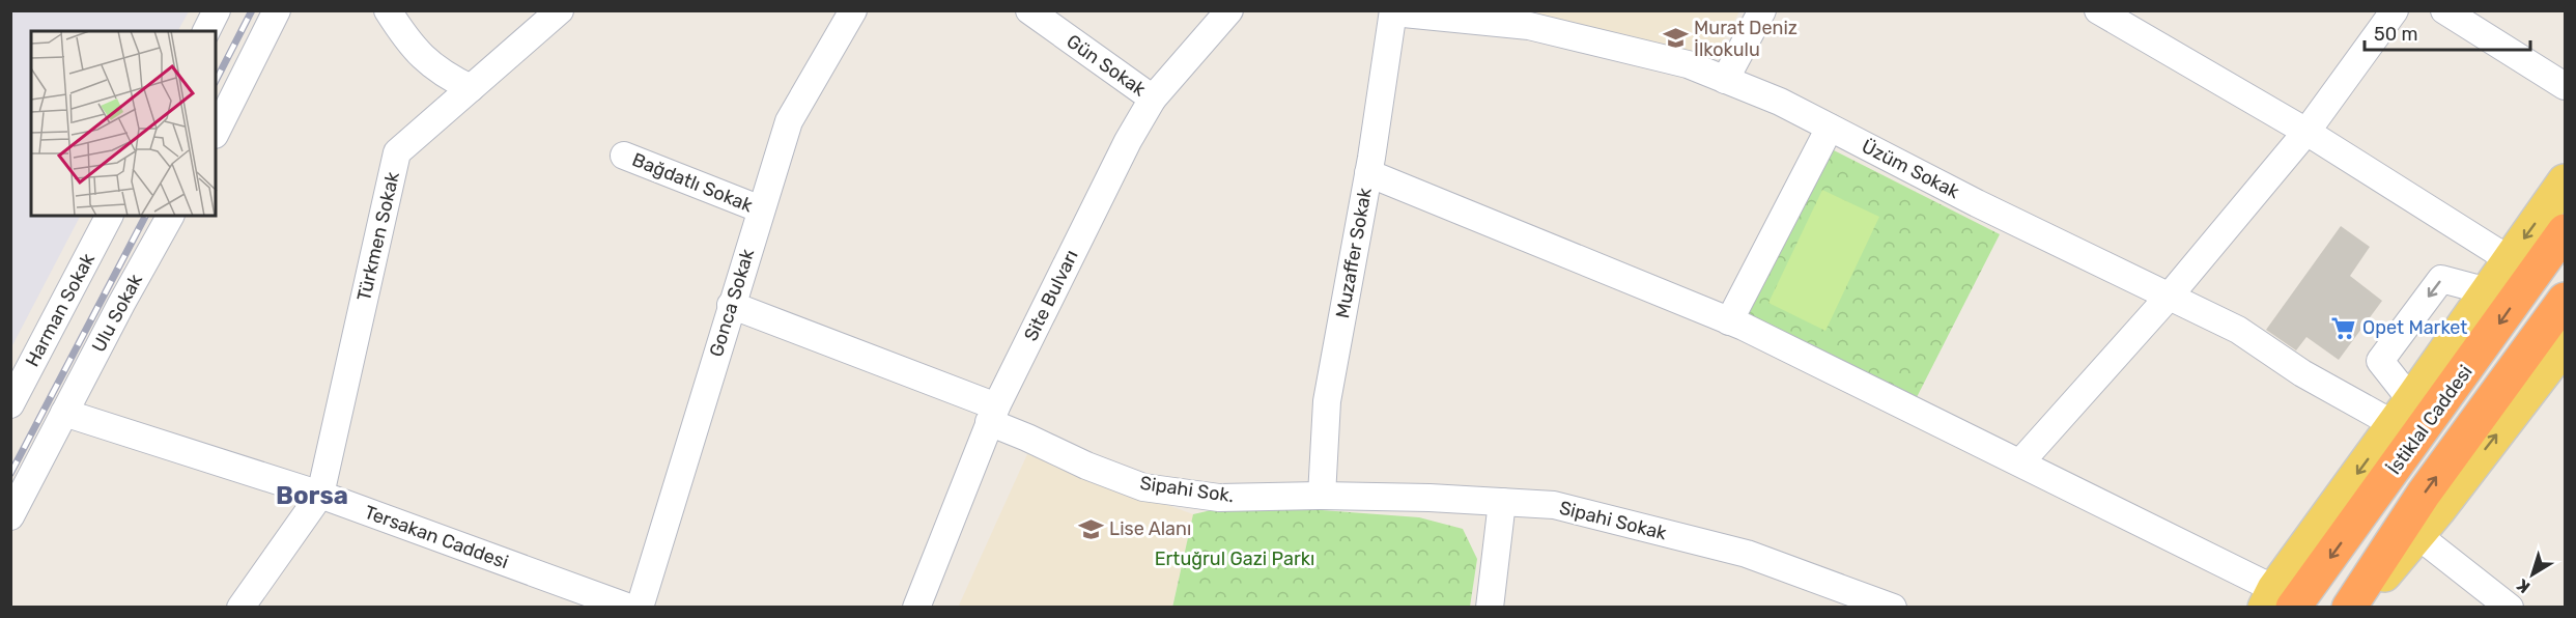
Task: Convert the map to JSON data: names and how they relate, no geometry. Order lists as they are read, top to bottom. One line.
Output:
{"streets":{"highway":["İstiklal Caddesi"],"street":["Gün Sokak","Üzüm Sokak","Bağdatlı Sokak","Türkmen Sokak","Muzaffer Sokak","Site Bulvarı","Gonca Sokak","Harman Sokak","Ulu Sokak","Sipahi Sok.","Sipahi Sokak","Tersakan Caddesi"]},"crossings":[["Gün Sokak","Site Bulvarı"],["Üzüm Sokak","Muzaffer Sokak"],["Bağdatlı Sokak","Gonca Sokak"],["Türkmen Sokak","Tersakan Caddesi"],["Muzaffer Sokak","Sipahi Sok."],["Muzaffer Sokak","Sipahi Sokak"],["Site Bulvarı","Sipahi Sok."],["Gonca Sokak","Sipahi Sok."],["Ulu Sokak","Tersakan Caddesi"],["Sipahi Sok.","Sipahi Sokak"]],"districts":["Borsa"],"parks":["Ertuğrul Gazi Parkı"],"places":{"school or university":["Murat Deniz İlkokulu","Lise Alanı"],"supermarket":["Opet Market"]},"scale_bar":"50 m","north":"bottom left"}
